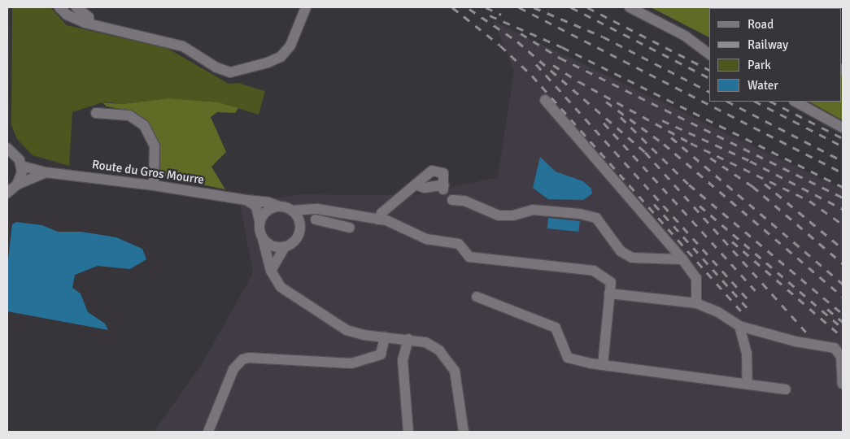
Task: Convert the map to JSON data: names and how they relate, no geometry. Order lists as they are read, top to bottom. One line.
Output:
{"streets":{"street":["Route du Gros Mourre"]},"legend":["Road","Railway","Park","Water"]}
